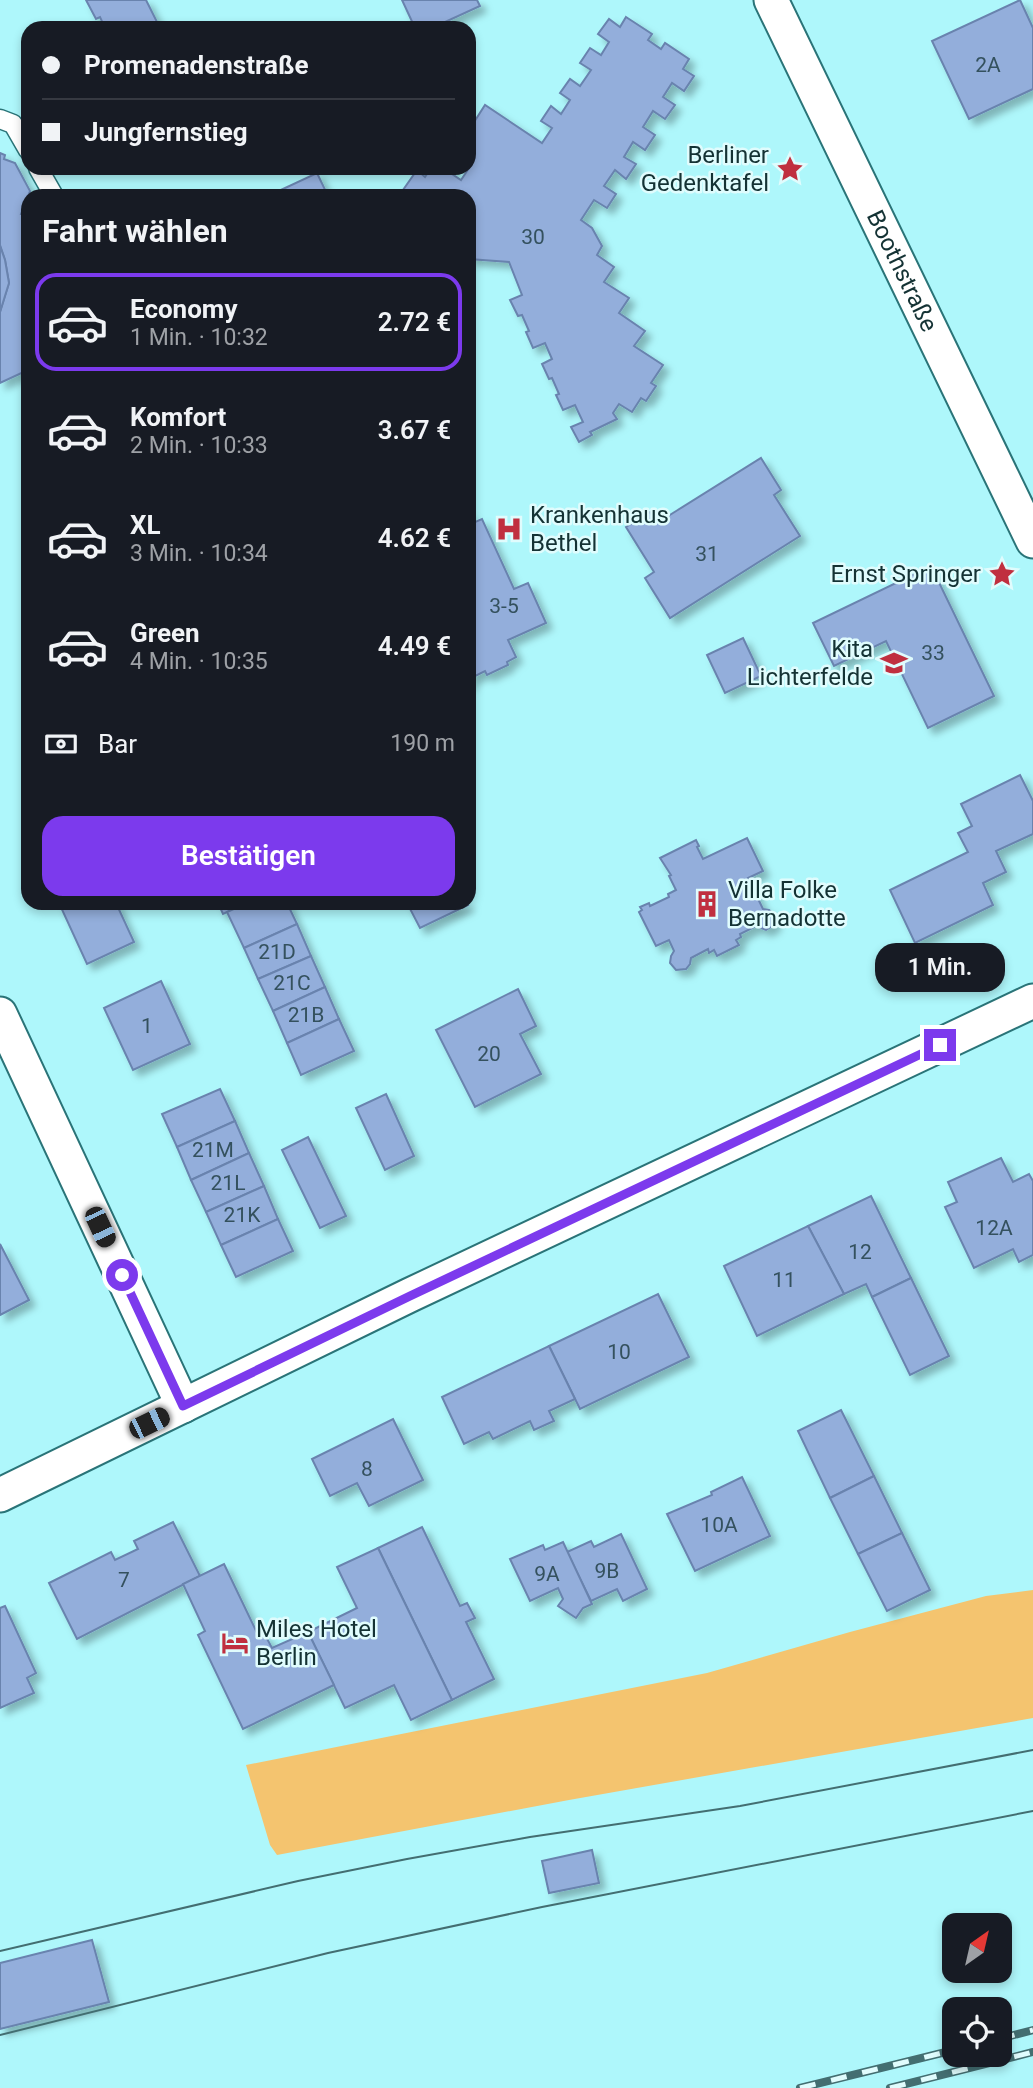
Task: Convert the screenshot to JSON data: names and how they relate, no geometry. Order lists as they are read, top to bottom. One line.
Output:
{"streets":{"street":["Boothstraße"]},"places":{"place":["Berliner Gedenktafel","Ernst Springer"],"hospital":["Krankenhaus Bethel"],"school or university":["Kita Lichterfelde"],"building":["Villa Folke Bernadotte"],"hotel":["Miles Hotel Berlin"]},"house_numbers":["2A","30","31","3-5","33","21D","21C","21B","1","20","21M","21L","21K","12A","12","11","10","8","10A","9B","9A","7"],"north":"top right","page":{"banner":["Promenadenstraße","Jungfernstieg"],"heading":"Fahrt wählen","list":[{"name":"Economy","note":"1 Min. · 10:32","value":"2.72 €"},{"name":"Komfort","note":"2 Min. · 10:33","value":"3.67 €"},{"name":"XL","note":"3 Min. · 10:34","value":"4.62 €"},{"name":"Green","note":"4 Min. · 10:35","value":"4.49 €"}],"pay":["Bar","190 m"],"buttons":"Bestätigen","bubble":"1 Min."}}
